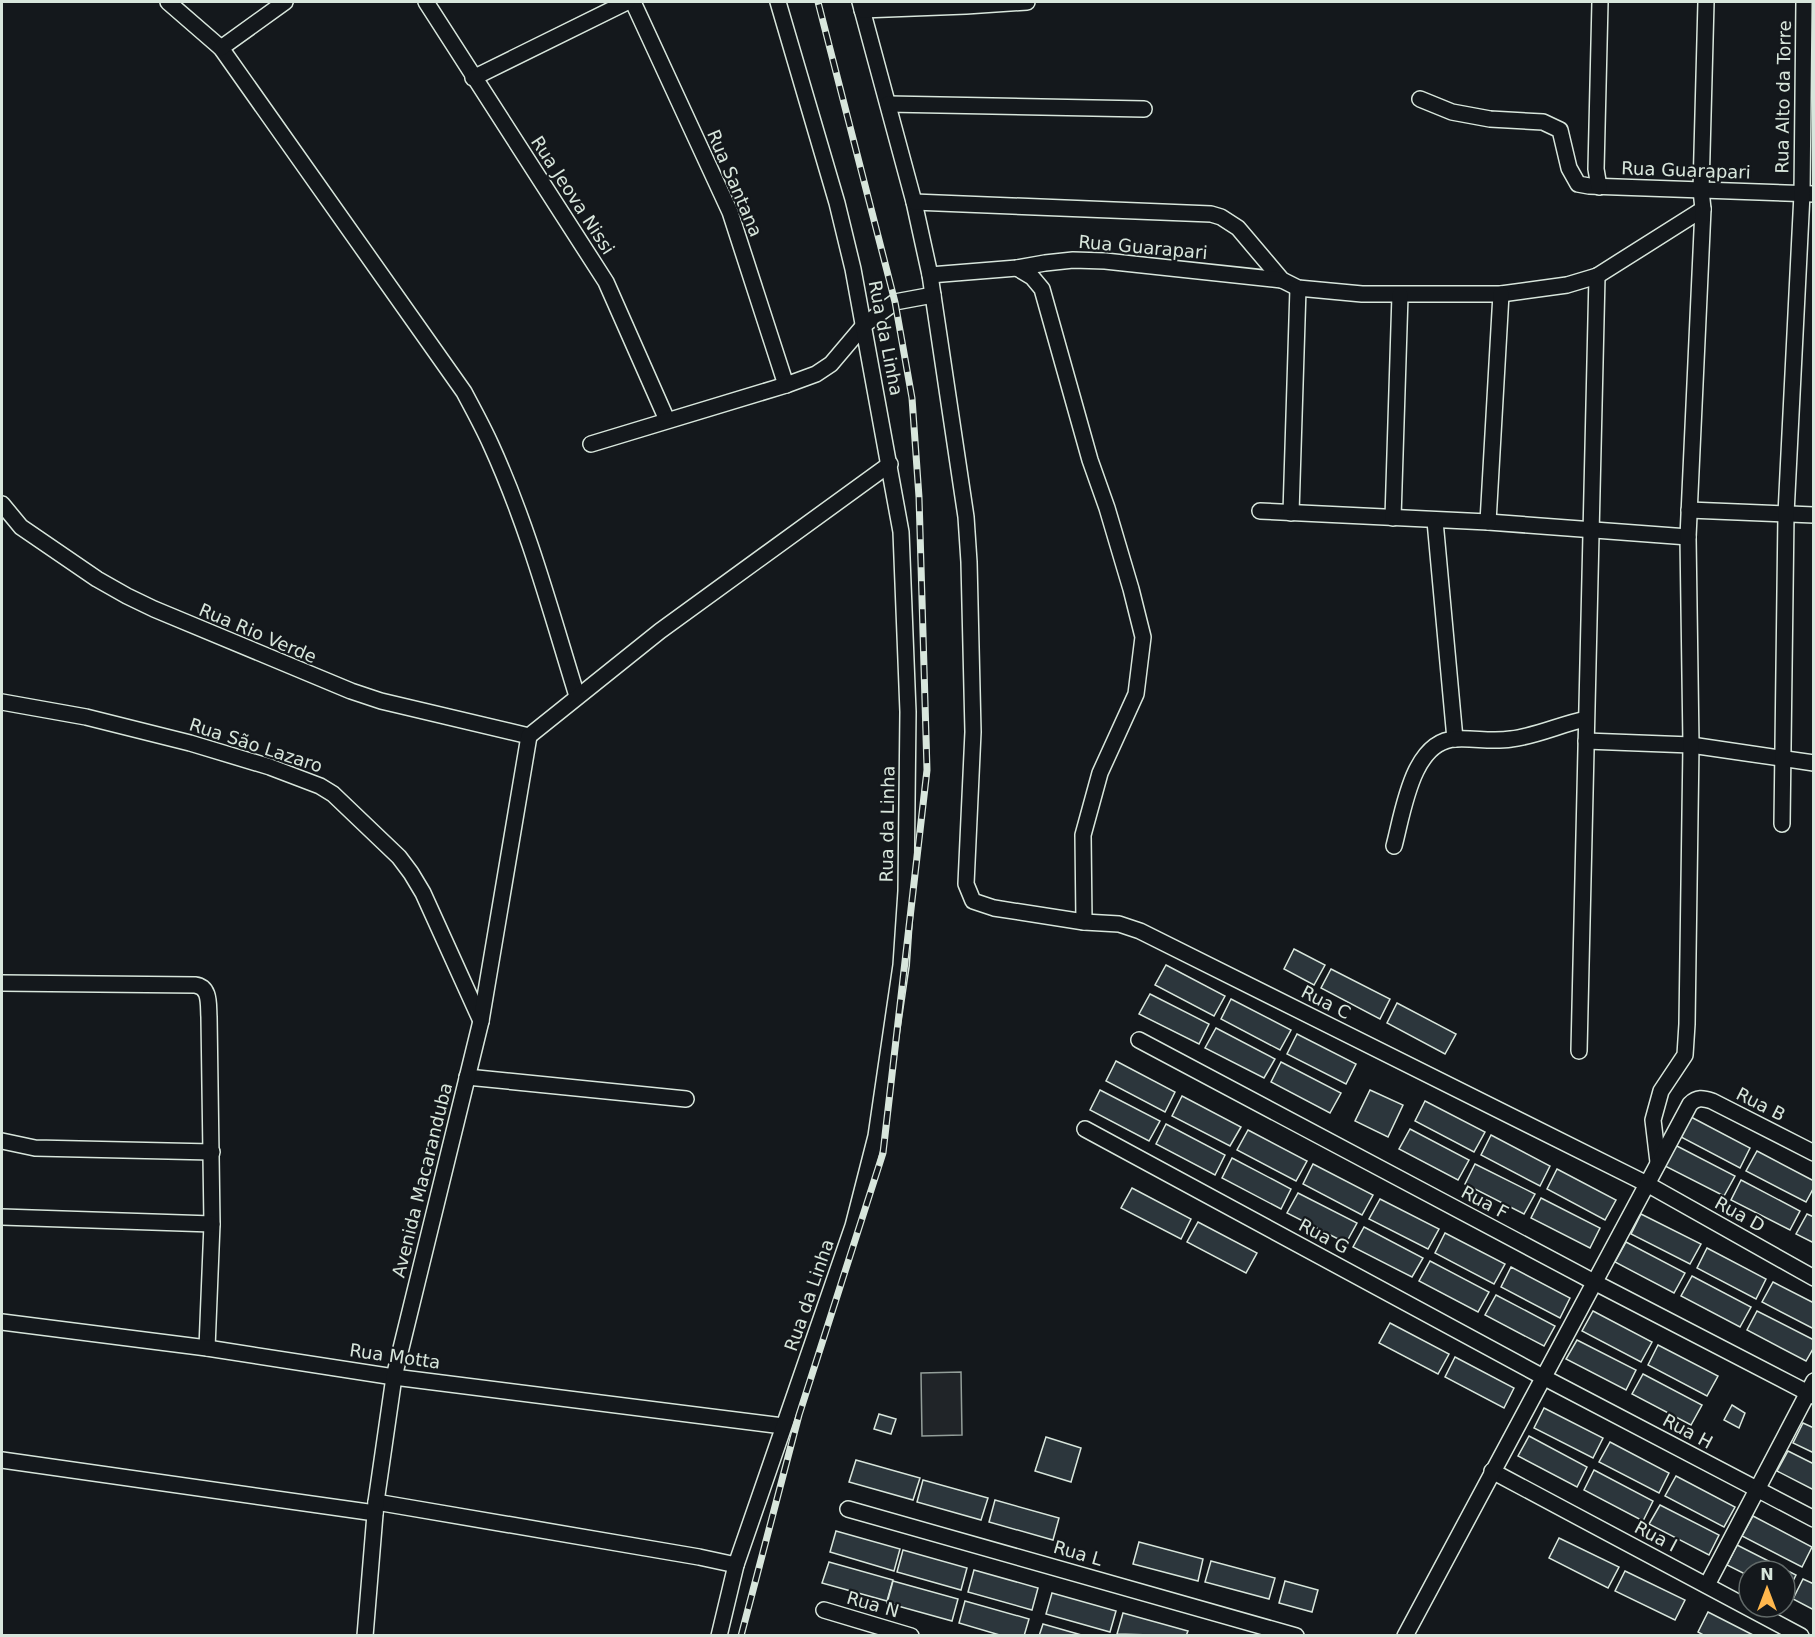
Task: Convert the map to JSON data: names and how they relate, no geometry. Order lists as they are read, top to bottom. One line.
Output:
{"streets":{"street":["Rua Alto da Torre","Rua Guarapari","Rua Santana","Rua Jeova Nissi","Rua da Linha","Rua Rio Verde","Rua São Lazaro","Rua C","Rua B","Avenida Macaranduba","Rua F","Rua D","Rua G","Rua Motta","Rua H","Rua I","Rua L","Rua N"]},"crossings":[["Rua Alto da Torre","Rua Guarapari"],["Rua da Linha","Rua Motta"],["Rua Rio Verde","Avenida Macaranduba"],["Rua São Lazaro","Avenida Macaranduba"],["Rua C","Rua D"],["Avenida Macaranduba","Rua Motta"],["Rua G","Rua H"]],"north":"top"}
